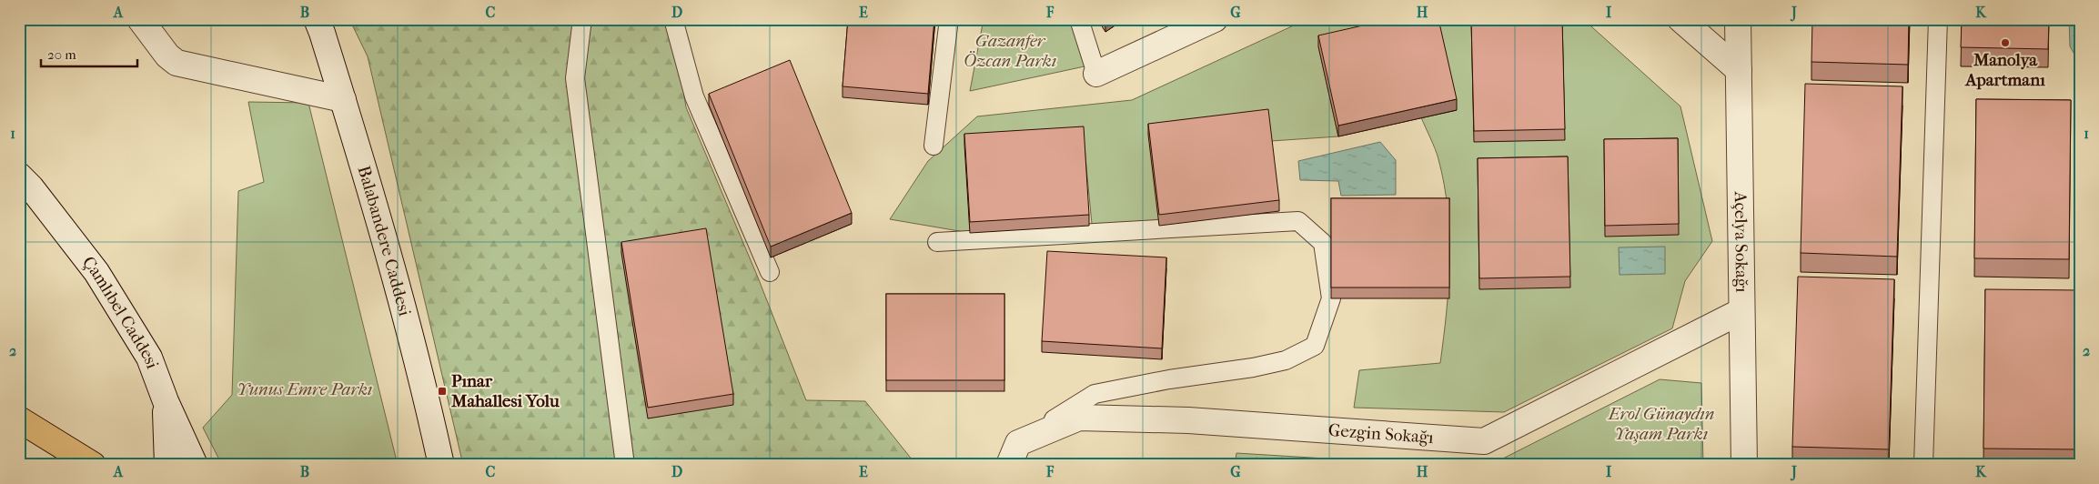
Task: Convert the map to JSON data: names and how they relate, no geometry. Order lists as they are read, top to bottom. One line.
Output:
{"streets":{"street":["Balabandere Caddesi","Açelya Sokağı","Çamlıbel Caddesi","Gezgin Sokağı"]},"crossings":[["Açelya Sokağı","Gezgin Sokağı"]],"parks":["Gazanfer Özcan Parkı","Yunus Emre Parkı","Erol Günaydın Yaşam Parkı"],"places":{"other":["Manolya Apartmanı"],"transit":["Pınar Mahallesi Yolu"]},"scale_bar":"20 m","grid":{"columns":["A","B","C","D","E","F","G","H","I","J","K"],"rows":["1","2"]}}
